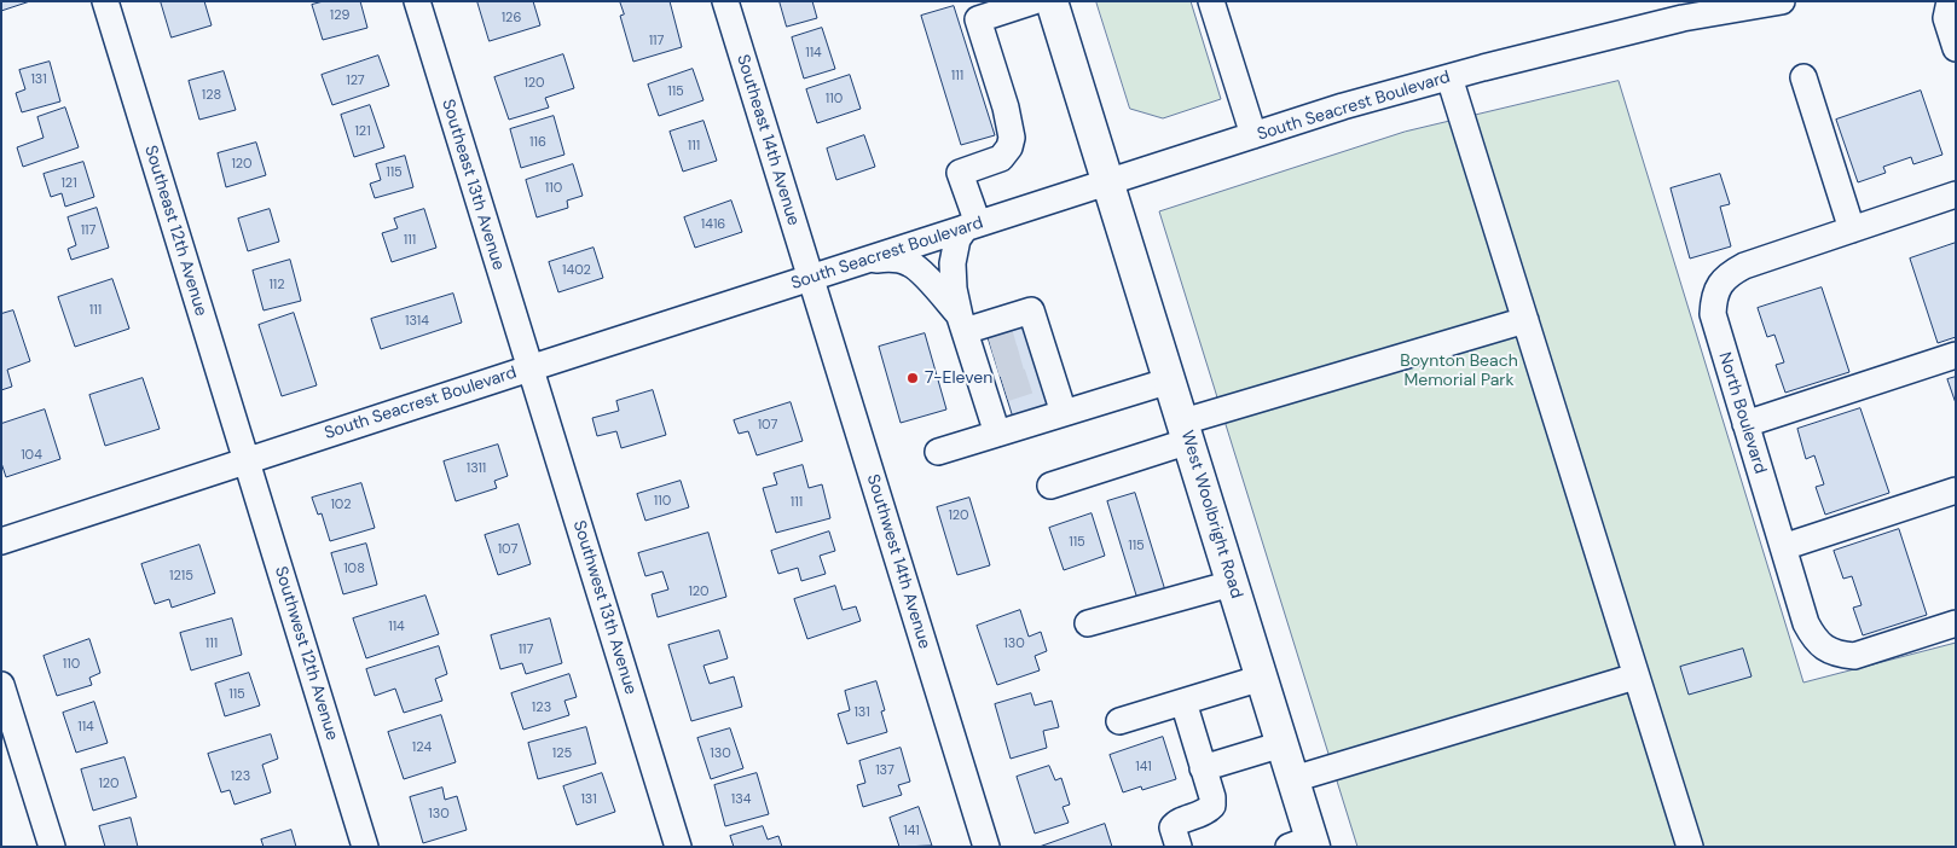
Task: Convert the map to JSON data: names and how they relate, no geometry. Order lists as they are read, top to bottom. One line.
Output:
{"streets":{"main road":["West Woolbright Road"],"street":["South Seacrest Boulevard","Southeast 14th Avenue","Southeast 13th Avenue","Southeast 12th Avenue","North Boulevard","Southwest 14th Avenue","Southwest 13th Avenue","Southwest 12th Avenue"]},"crossings":[["South Seacrest Boulevard","Southeast 14th Avenue"],["South Seacrest Boulevard","Southeast 13th Avenue"],["South Seacrest Boulevard","Southeast 12th Avenue"],["South Seacrest Boulevard","West Woolbright Road"],["South Seacrest Boulevard","Southwest 14th Avenue"],["South Seacrest Boulevard","Southwest 13th Avenue"],["South Seacrest Boulevard","Southwest 12th Avenue"],["Southeast 14th Avenue","Southwest 14th Avenue"],["Southeast 13th Avenue","Southwest 13th Avenue"],["Southeast 12th Avenue","Southwest 12th Avenue"]],"parks":["Boynton Beach Memorial Park"],"places":["7-Eleven"],"house_numbers":["129","126","117","114","111","131","127","120","115","128","110","121","116","111","120","115","121","110","1416","117","111","1402","112","111","1314","107","104","1311","110","111","102","120","115","115","107","108","1215","120","114","111","130","117","110","115","123","131","114","124","125","130","141","137","123","120","131","134","130","141"]}
